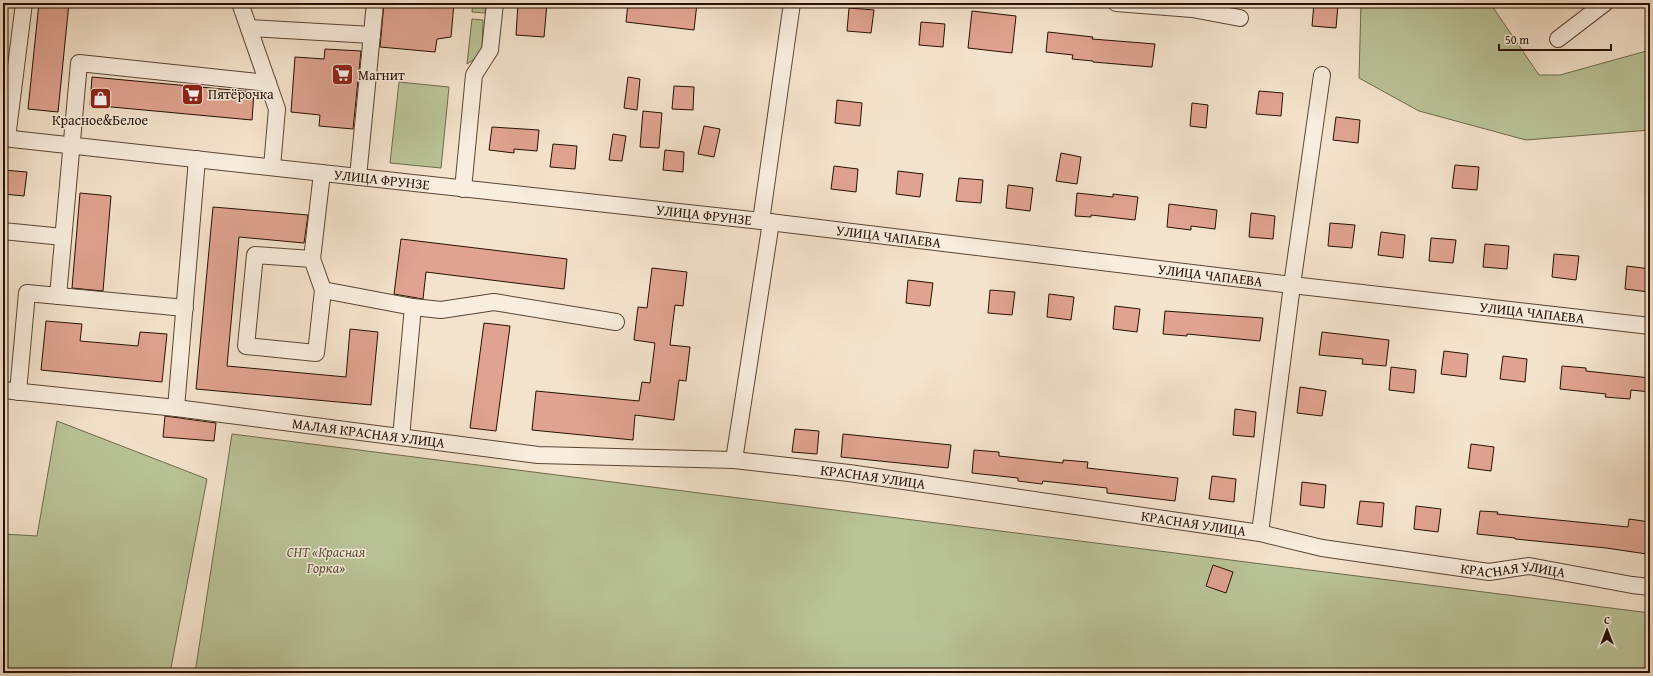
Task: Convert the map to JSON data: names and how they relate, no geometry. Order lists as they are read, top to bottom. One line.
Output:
{"streets":{"street":["УЛИЦА ФРУНЗЕ","УЛИЦА ЧАПАЕВА","МАЛАЯ КРАСНАЯ УЛИЦА","КРАСНАЯ УЛИЦА"]},"crossings":[["УЛИЦА ФРУНЗЕ","УЛИЦА ЧАПАЕВА"],["МАЛАЯ КРАСНАЯ УЛИЦА","КРАСНАЯ УЛИЦА"]],"parks":["СНТ «Красная Горка»"],"places":{"supermarket":["Магнит","Пятёрочка"],"shop":["Красное&Белое"]},"scale_bar":"50 m","north":"top"}
